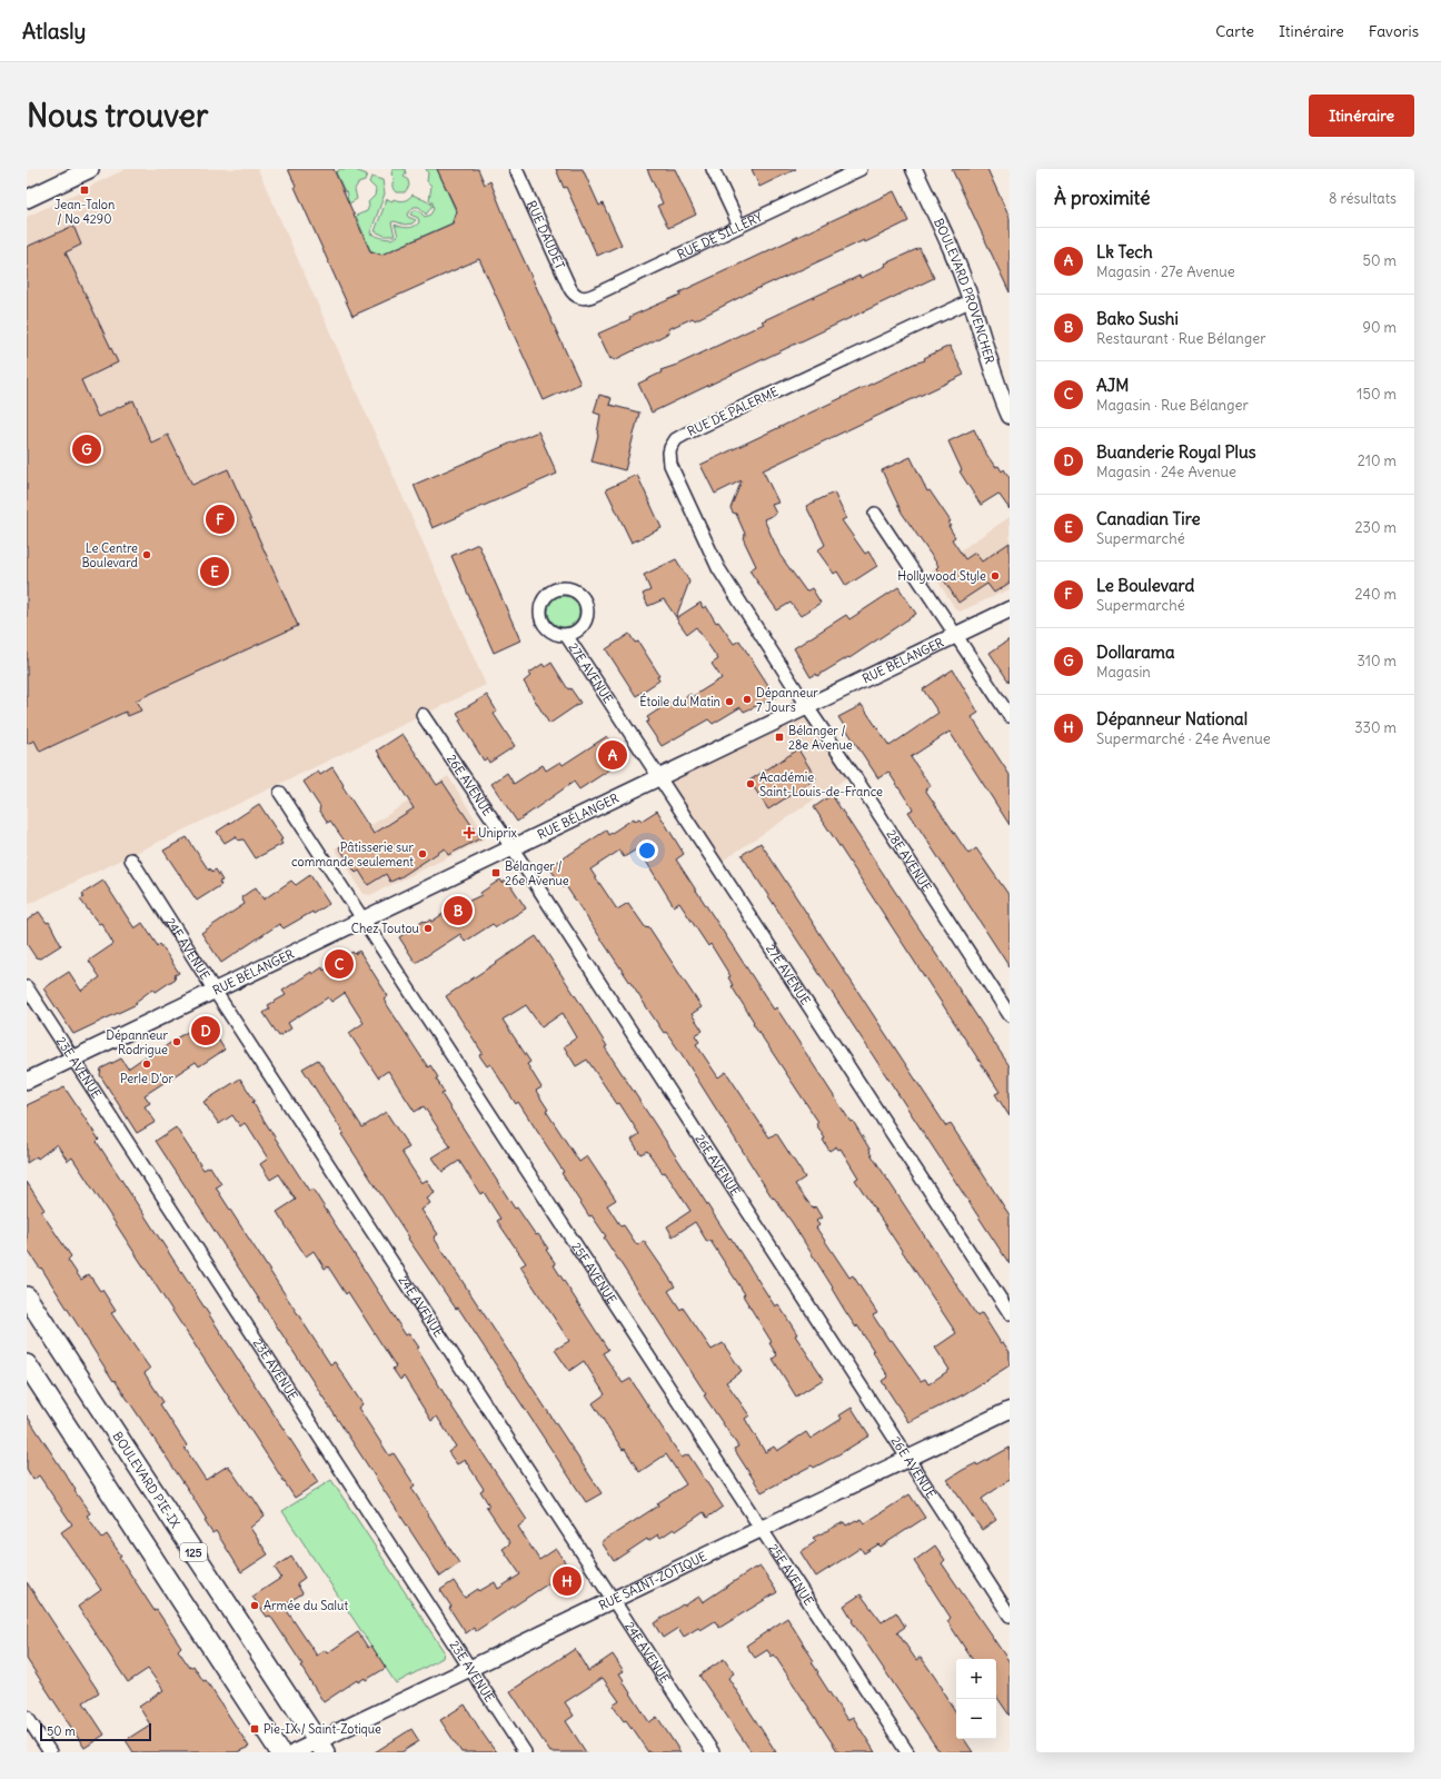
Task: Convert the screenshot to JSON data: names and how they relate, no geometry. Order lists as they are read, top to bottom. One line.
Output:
{"streets":{"main road":["BOULEVARD PIE-IX","125"],"street":["RUE DAUDET","RUE DE SILLERY","BOULEVARD PROVENCHER","RUE DE PALERME","RUE BÉLANGER","27E AVENUE","26E AVENUE","28E AVENUE","24E AVENUE","23E AVENUE","25E AVENUE","RUE SAINT-ZOTIQUE"]},"crossings":[["RUE DAUDET","RUE DE SILLERY"],["BOULEVARD PROVENCHER","RUE DE PALERME"],["RUE DE PALERME","RUE BÉLANGER"],["RUE DE PALERME","28E AVENUE"],["RUE BÉLANGER","27E AVENUE"],["RUE BÉLANGER","26E AVENUE"],["RUE BÉLANGER","28E AVENUE"],["RUE BÉLANGER","24E AVENUE"],["RUE BÉLANGER","23E AVENUE"],["RUE BÉLANGER","25E AVENUE"],["26E AVENUE","RUE SAINT-ZOTIQUE"],["24E AVENUE","RUE SAINT-ZOTIQUE"],["23E AVENUE","RUE SAINT-ZOTIQUE"],["25E AVENUE","RUE SAINT-ZOTIQUE"],["BOULEVARD PIE-IX","RUE SAINT-ZOTIQUE"]],"places":{"transit":["Jean-Talon / No 4290","Bélanger / 28e Avenue","Bélanger / 26e Avenue","Pie-IX / Saint-Zotique"],"other":["Le Centre Boulevard","Hollywood Style","Dépanneur 7 Jours","Étoile du Matin","Académie Saint-Louis-de-France","Pâtisserie sur commande seulement","Chez Toutou","Dépanneur Rodrigue","Perle D'or","Armée du Salut"],"health":["Uniprix"]},"scale_bar":"50 m","page":{"header":"Atlasly","nav":["Carte","Itinéraire","Favoris"],"buttons":"Itinéraire","title":"Nous trouver","heading":["À proximité","8 résultats"],"list":[{"mark":"A","name":"Lk Tech","note":"Magasin · 27e Avenue","value":"50 m"},{"mark":"B","name":"Bako Sushi","note":"Restaurant · Rue Bélanger","value":"90 m"},{"mark":"C","name":"AJM","note":"Magasin · Rue Bélanger","value":"150 m"},{"mark":"D","name":"Buanderie Royal Plus","note":"Magasin · 24e Avenue","value":"210 m"},{"mark":"E","name":"Canadian Tire","note":"Supermarché","value":"230 m"},{"mark":"F","name":"Le Boulevard","note":"Supermarché","value":"240 m"},{"mark":"G","name":"Dollarama","note":"Magasin","value":"310 m"},{"mark":"H","name":"Dépanneur National","note":"Supermarché · 24e Avenue","value":"330 m"}],"pins":["G","F","E","A","B","C","D","H"],"map_buttons":["+","−"],"scale":"50 m"}}
